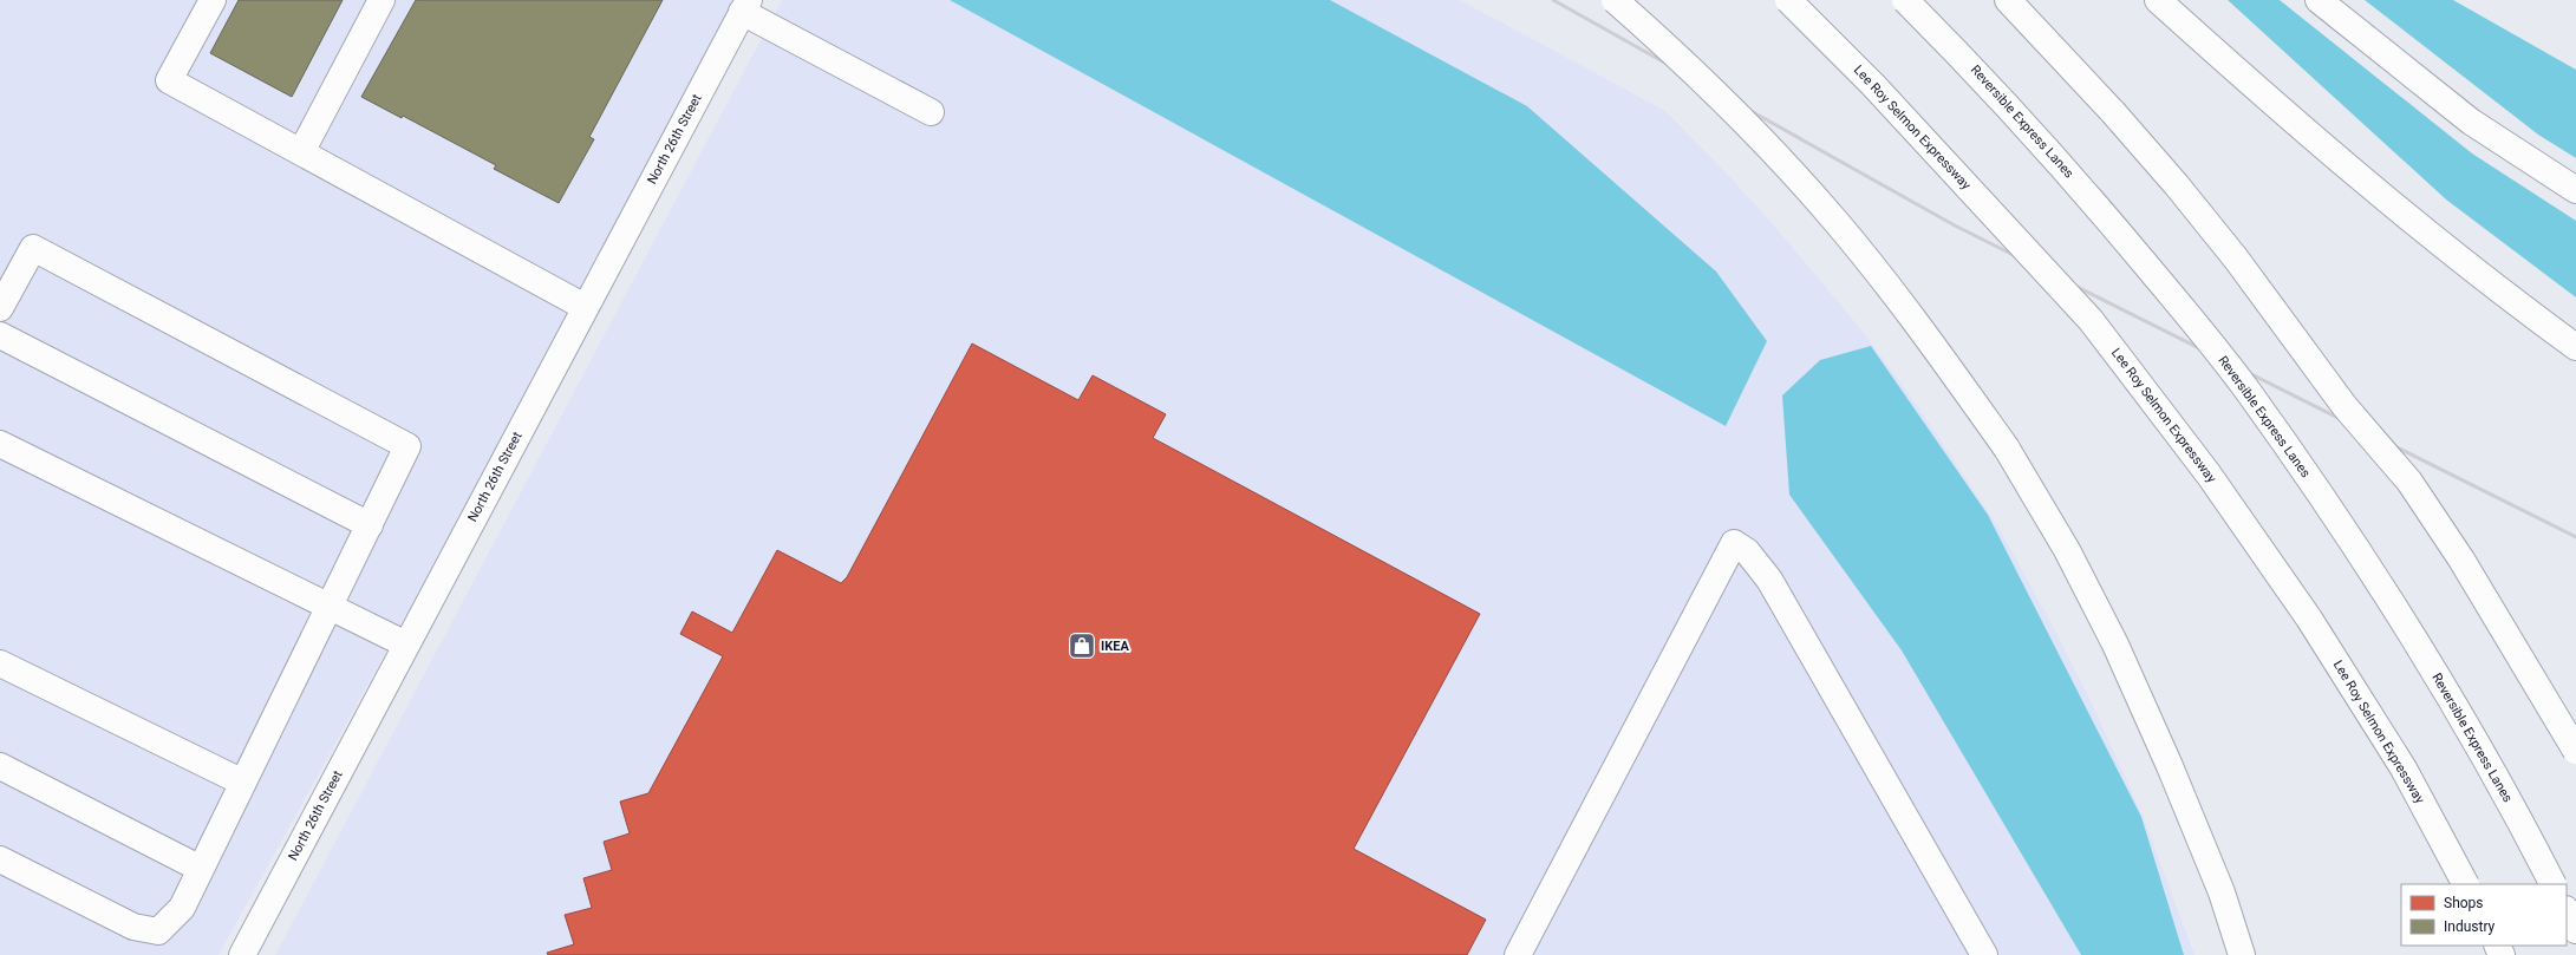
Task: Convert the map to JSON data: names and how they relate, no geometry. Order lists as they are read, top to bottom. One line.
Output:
{"streets":{"main road":["Reversible Express Lanes","Lee Roy Selmon Expressway","North 26th Street"]},"places":{"shop":["IKEA"]},"legend":["Shops","Industry"]}
